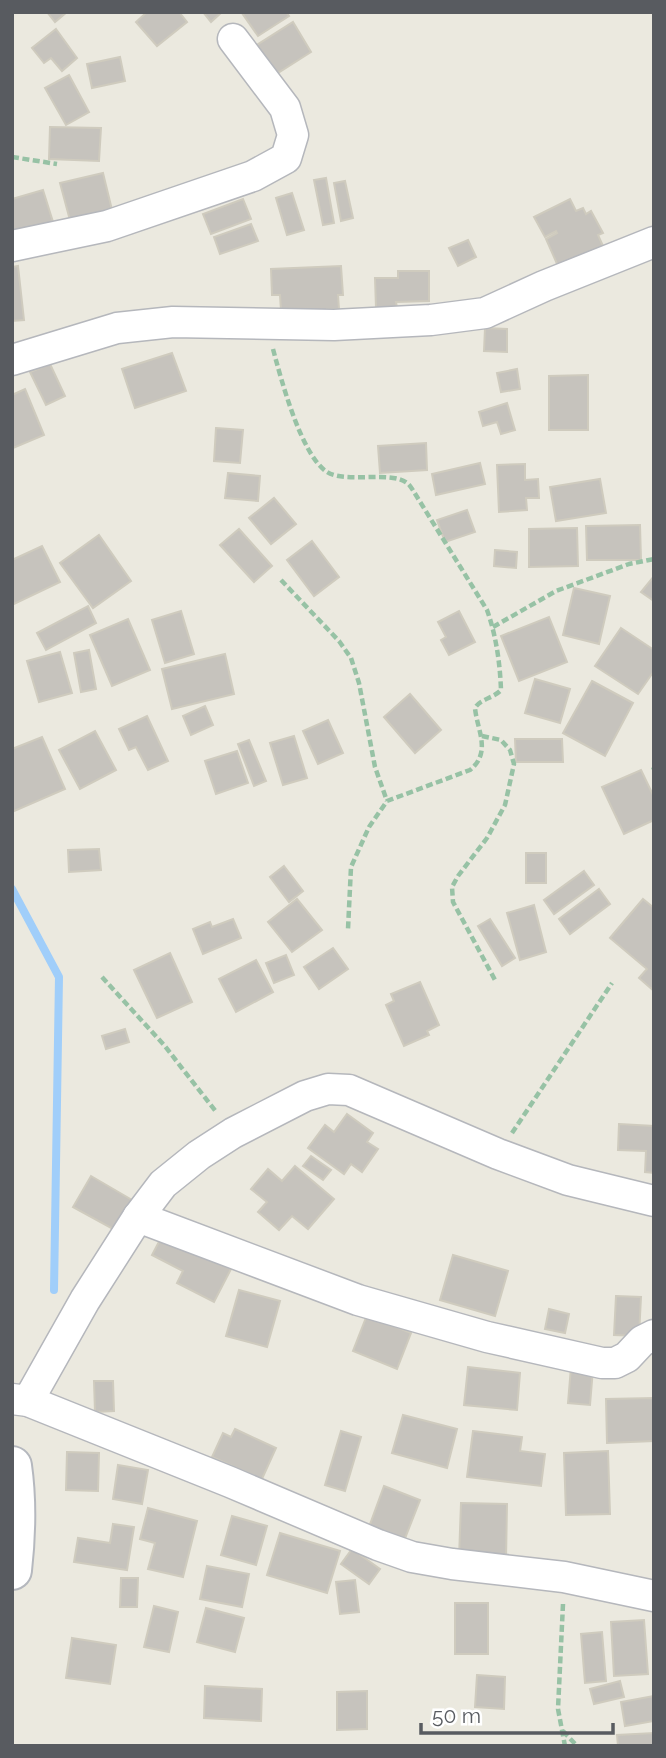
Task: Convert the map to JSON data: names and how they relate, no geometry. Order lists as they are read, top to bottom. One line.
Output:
{"scale_bar":"50 m"}
